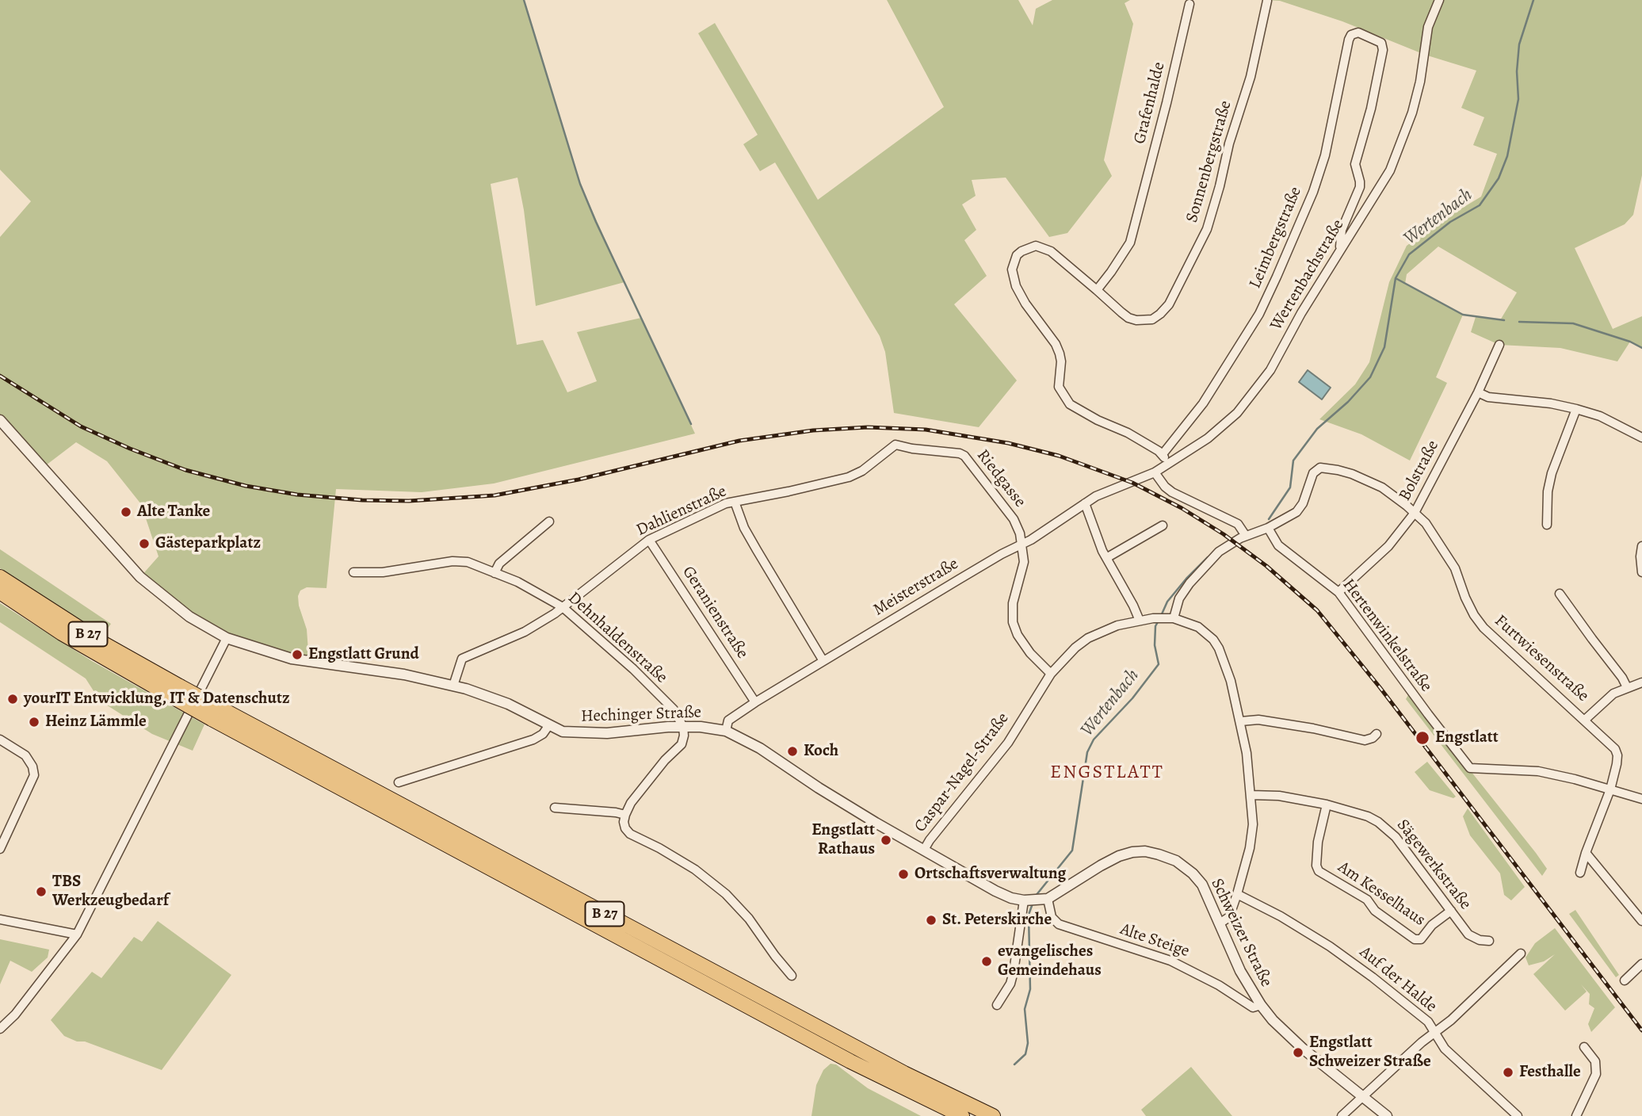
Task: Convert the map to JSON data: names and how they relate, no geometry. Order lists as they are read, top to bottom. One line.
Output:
{"streets":{"highway":["B 27"],"street":["Grafenhalde","Sonnenbergstraße","Leimbergstraße","Wertenbachstraße","Bolstraße","Riedgasse","Dahlienstraße","Meisterstraße","Geranienstraße","Hertenwinkelstraße","Dehnhaldenstraße","Furtwiesenstraße","Hechinger Straße","Caspar-Nagel-Straße","Sägewerkstraße","Am Kesselhaus","Schweizer Straße","Alte Steige","Auf der Halde"]},"crossings":[["Grafenhalde","Sonnenbergstraße"],["Sonnenbergstraße","Leimbergstraße"],["Sonnenbergstraße","Wertenbachstraße"],["Leimbergstraße","Wertenbachstraße"],["Wertenbachstraße","Meisterstraße"],["Bolstraße","Hertenwinkelstraße"],["Bolstraße","Furtwiesenstraße"],["Riedgasse","Dahlienstraße"],["Riedgasse","Meisterstraße"],["Riedgasse","Caspar-Nagel-Straße"],["Dahlienstraße","Geranienstraße"],["Dahlienstraße","Dehnhaldenstraße"],["Dahlienstraße","Hechinger Straße"],["Meisterstraße","Geranienstraße"],["Meisterstraße","Hechinger Straße"],["Hertenwinkelstraße","Furtwiesenstraße"],["Dehnhaldenstraße","Hechinger Straße"],["Hechinger Straße","Caspar-Nagel-Straße"],["Caspar-Nagel-Straße","Sägewerkstraße"],["Caspar-Nagel-Straße","Schweizer Straße"],["Caspar-Nagel-Straße","Auf der Halde"],["Sägewerkstraße","Am Kesselhaus"],["Schweizer Straße","Alte Steige"]],"districts":["ENGSTLATT"],"water":["Wertenbach"],"places":["Alte Tanke","Gästeparkplatz","Engstlatt Grund","yourIT Entwicklung, IT & Datenschutz","Heinz Lämmle","Engstlatt","Koch","Engstlatt Rathaus","Ortschaftsverwaltung","TBS Werkzeugbedarf","St. Peterskirche","evangelisches Gemeindehaus","Engstlatt Schweizer Straße","Festhalle"]}
